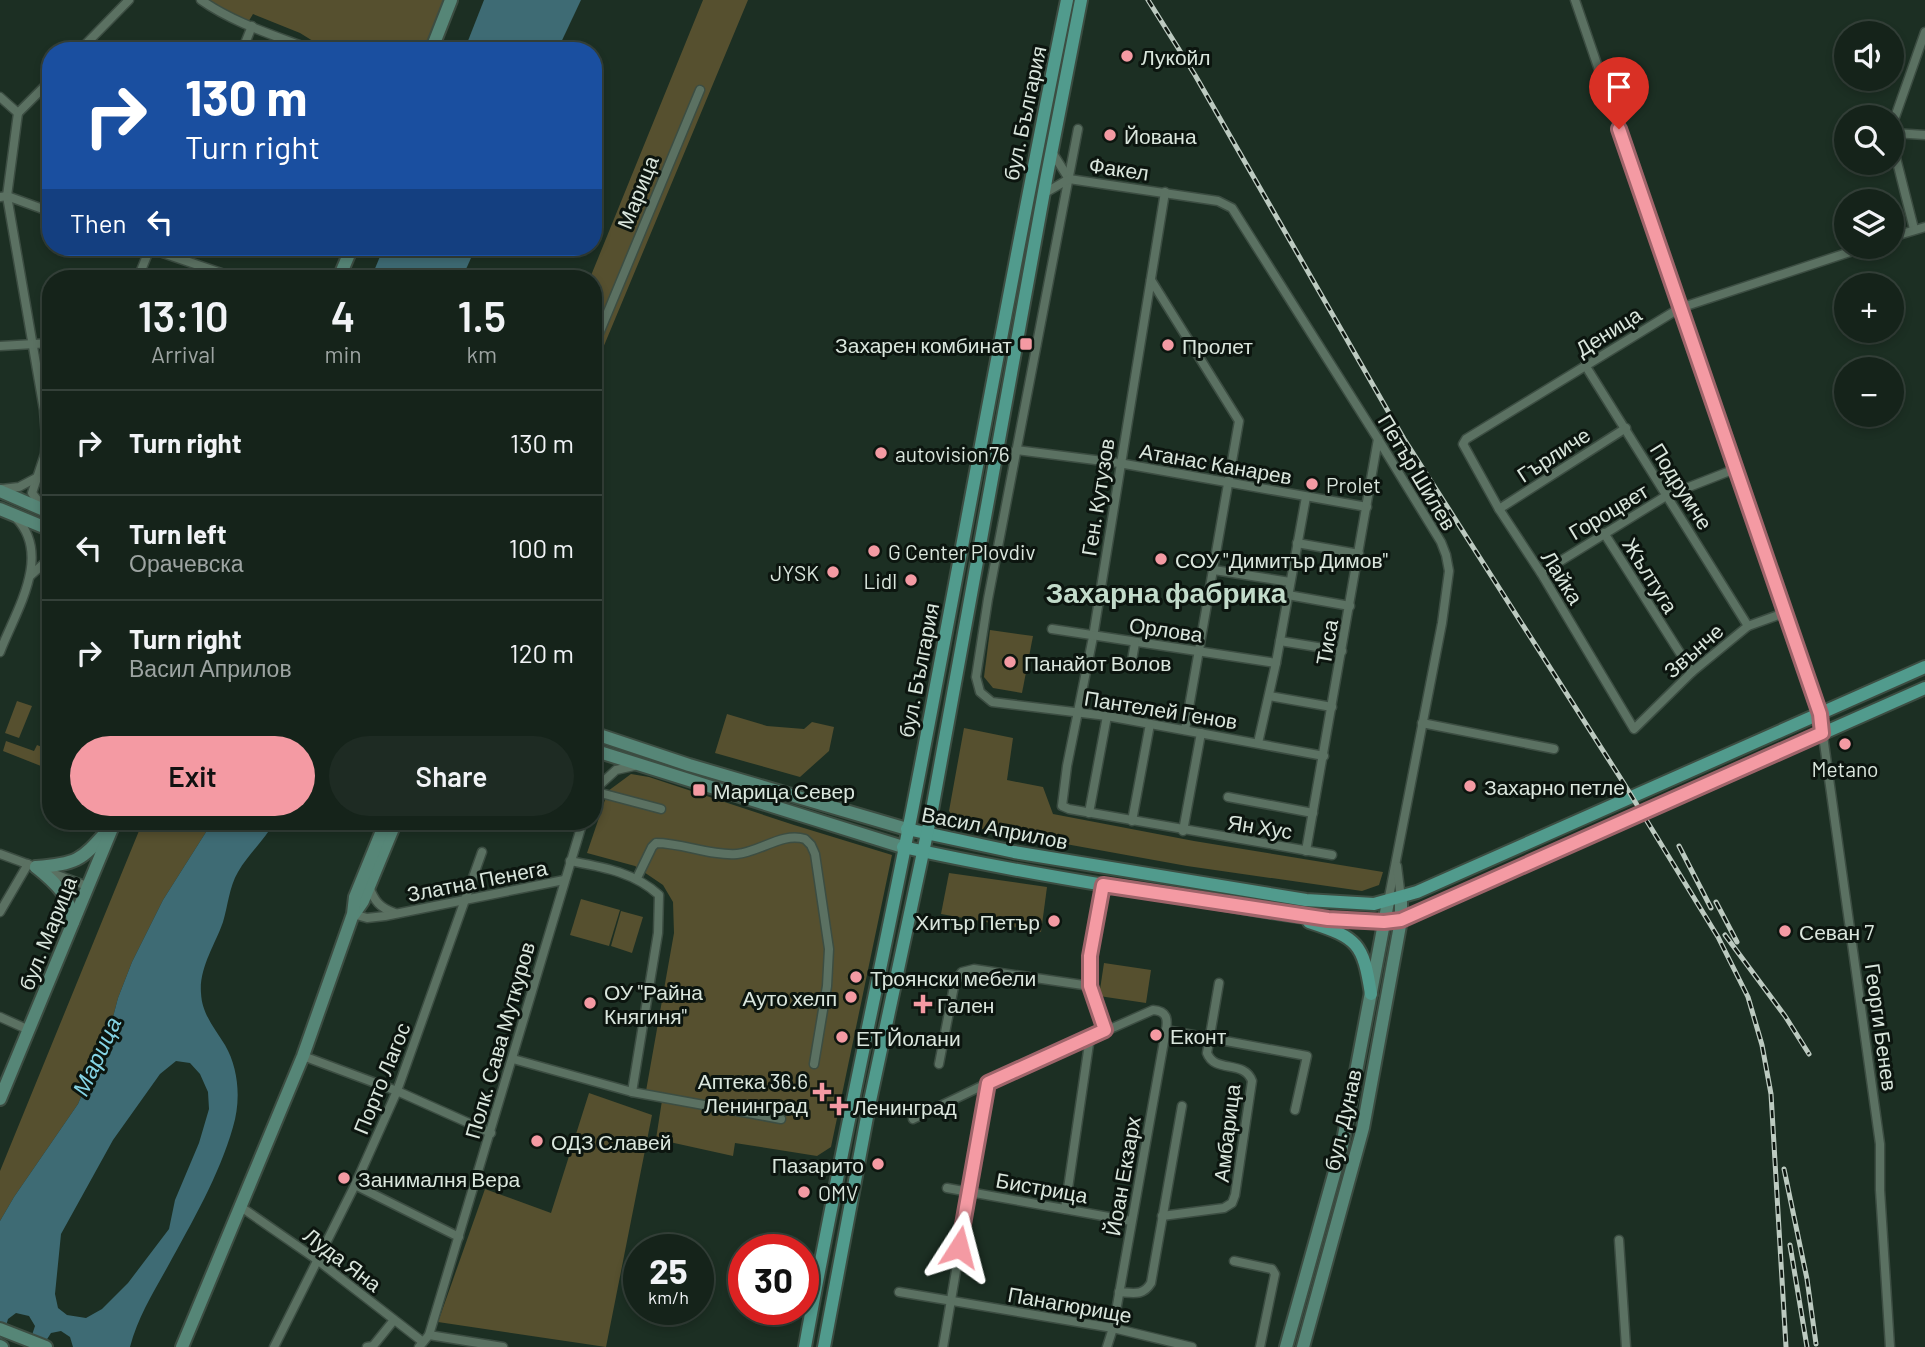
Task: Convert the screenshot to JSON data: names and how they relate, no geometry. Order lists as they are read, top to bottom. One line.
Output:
{"streets":{"main road":["бул. България","Васил Априлов","бул. Марица","бул. Дунав"],"street":["Факел","Марица","Деница","Гърличе","Атанас Канарев","Петър Шилев","Подрумче","Ген. Кутузов","Гороцвет","Жълтуга","Лайка","Орлова","Тиса","Звънче","Пантелей Генов","Ян Хус","Златна Пенега","Георги Бенев","Полк. Сава Муткуров","Порто Лагос","Амбарица","Йоан Екзарх","Бистрица","Луда Яна","Панагюрище"]},"crossings":[["бул. България","Васил Априлов"],["Факел","Петър Шилев"],["Факел","Ген. Кутузов"],["Деница","Подрумче"],["Деница","Лайка"],["Деница","Георги Бенев"],["Гърличе","Подрумче"],["Гърличе","Лайка"],["Атанас Канарев","Ген. Кутузов"],["Атанас Канарев","Тиса"],["Атанас Канарев","Пантелей Генов"],["Петър Шилев","Ген. Кутузов"],["Петър Шилев","Тиса"],["Петър Шилев","Васил Априлов"],["Петър Шилев","бул. Дунав"],["Подрумче","Гороцвет"],["Подрумче","Звънче"],["Ген. Кутузов","Орлова"],["Ген. Кутузов","Пантелей Генов"],["Ген. Кутузов","Ян Хус"],["Гороцвет","Жълтуга"],["Гороцвет","Лайка"],["Гороцвет","Георги Бенев"],["Жълтуга","Звънче"],["Лайка","Звънче"],["Тиса","Пантелей Генов"],["Тиса","Ян Хус"],["Звънче","Георги Бенев"],["Васил Априлов","Георги Бенев"],["Васил Априлов","бул. Дунав"],["Златна Пенега","Полк. Сава Муткуров"],["Златна Пенега","Порто Лагос"],["Полк. Сава Муткуров","Луда Яна"],["Порто Лагос","Луда Яна"],["Йоан Екзарх","Бистрица"],["Йоан Екзарх","Панагюрище"]],"districts":["Захарна фабрика"],"water":["Марица"],"places":{"other":["Лукойл","Йована","Пролет","autovision76","Prolet","G Center Plovdiv","СОУ \"Димитър Димов\"","JYSK","Lidl","Панайот Волов","Metano","Захарно петле","Хитър Петър","Севан 7","Троянски мебели","Ауто хелп","ОУ \"Райна Княгиня\"","Еконт","ЕТ Йолани","ОДЗ Славей","Пазарито","Занималня Вера","OMV"],"transit":["Захарен комбинат","Марица Север"],"health":["Гален","Аптека 36.6 Ленинград","Ленинград"]},"page":{"map_buttons":["+","−"],"turn":["130 m","Turn right"],"then":"Then","eta":["13:10","Arrival","4","min","1.5","km"],"list":[{"name":"Turn right","value":"130 m"},{"name":"Turn left","note":"Орачевска","value":"100 m"},{"name":"Turn right","note":"Васил Априлов","value":"120 m"}],"buttons":["Exit","Share"],"speed":"25 km/h","limit":"30"}}
